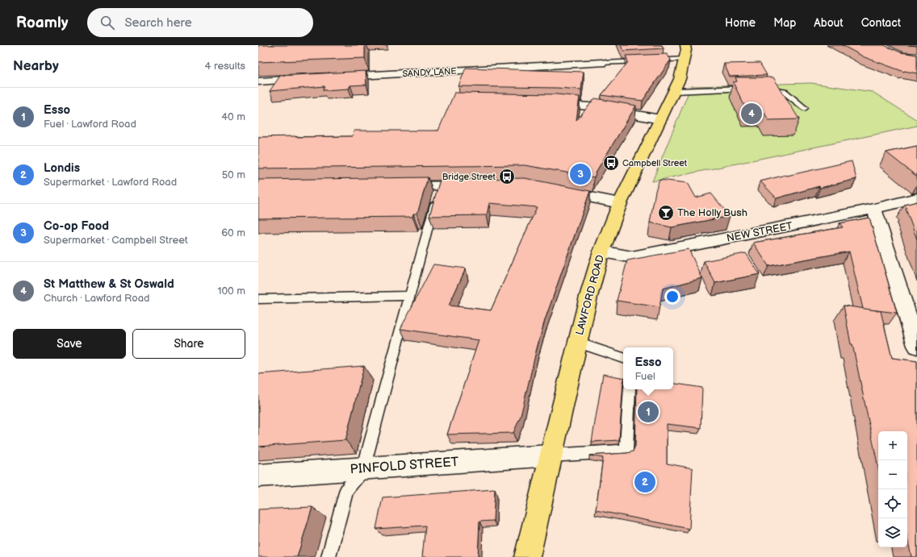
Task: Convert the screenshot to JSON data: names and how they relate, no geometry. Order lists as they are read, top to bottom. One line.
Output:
{"streets":{"main road":["LAWFORD ROAD"],"street":["SANDY LANE","NEW STREET","PINFOLD STREET"]},"crossings":[["NEW STREET","LAWFORD ROAD"],["LAWFORD ROAD","PINFOLD STREET"]],"places":{"bus stop":["Campbell Street","Bridge Street"],"bar":["The Holly Bush"]},"page":{"header":"Roamly","search":"Search here","nav":["Home","Map","About","Contact"],"heading":["Nearby","4 results"],"list":[{"mark":"1","name":"Esso","note":"Fuel · Lawford Road","value":"40 m"},{"mark":"2","name":"Londis","note":"Supermarket · Lawford Road","value":"50 m"},{"mark":"3","name":"Co-op Food","note":"Supermarket · Campbell Street","value":"60 m"},{"mark":"4","name":"St Matthew & St Oswald","note":"Church · Lawford Road","value":"100 m"}],"pins":["4","3","1","2"],"buttons":["Save","Share"],"popup":["Esso","Fuel"],"map_buttons":["+","−"]}}
